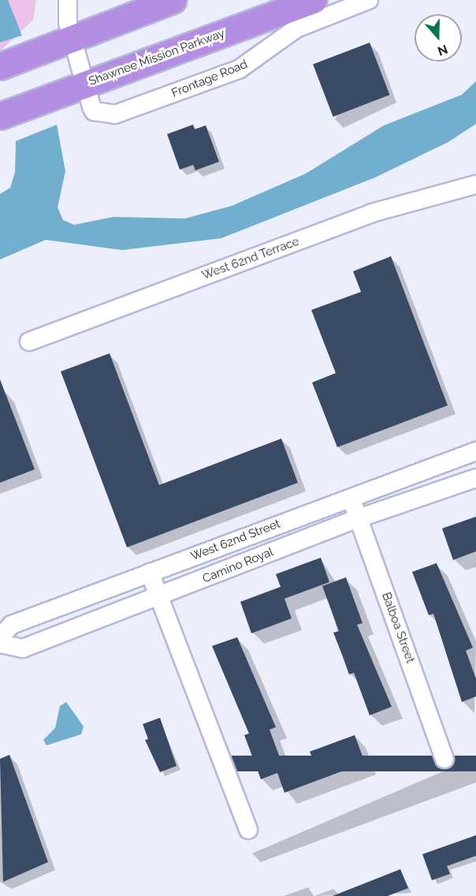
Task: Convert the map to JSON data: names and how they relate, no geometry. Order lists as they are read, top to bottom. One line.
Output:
{"streets":{"highway":["Shawnee Mission Parkway"],"street":["Frontage Road","West 62nd Terrace","West 62nd Street","Camino Royal","Balboa Street"]},"crossings":[["Shawnee Mission Parkway","Frontage Road"],["West 62nd Street","Balboa Street"],["Camino Royal","Balboa Street"]],"north":"bottom"}
